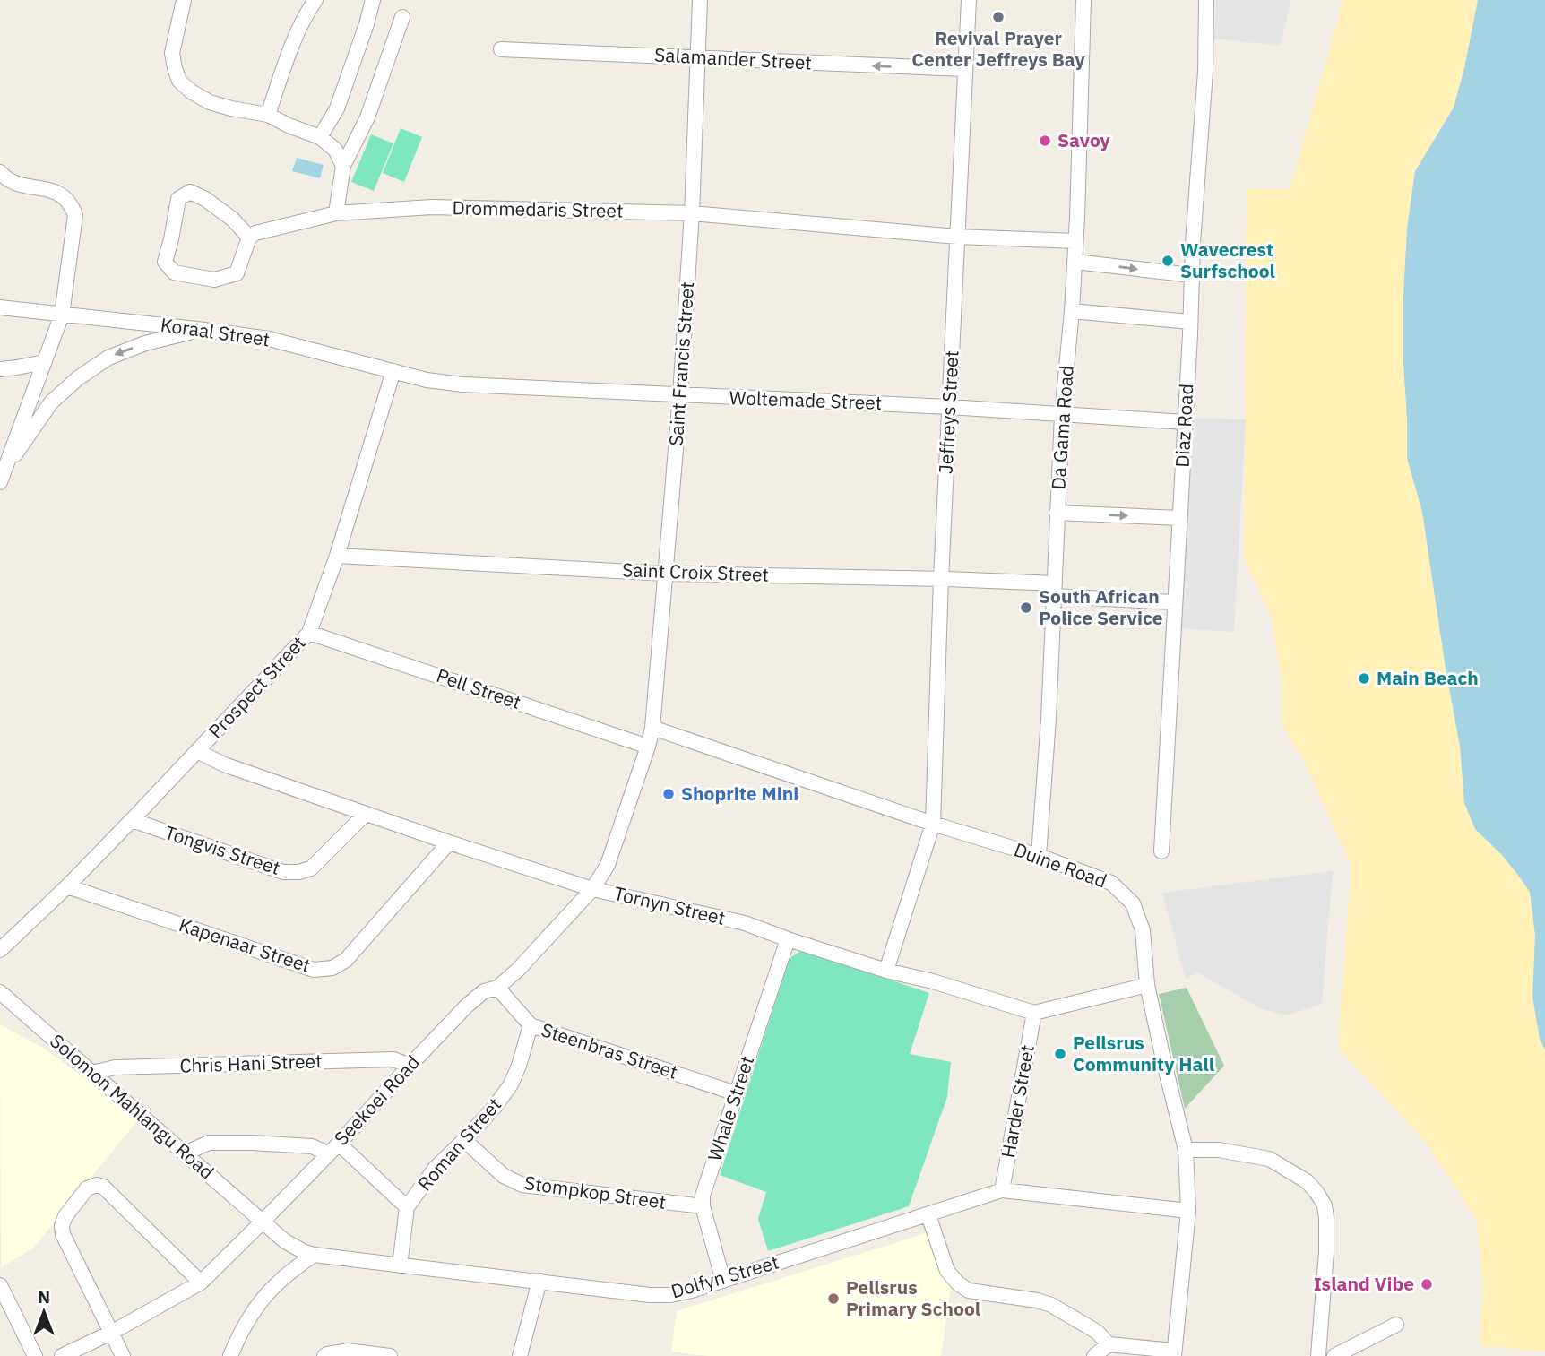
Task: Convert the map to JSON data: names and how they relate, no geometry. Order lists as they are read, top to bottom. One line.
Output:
{"streets":{"street":["Salamander Street","Drommedaris Street","Koraal Street","Saint Francis Street","Woltemade Street","Jeffreys Street","Diaz Road","Da Gama Road","Saint Croix Street","Prospect Street","Pell Street","Tongvis Street","Duine Road","Tornyn Street","Kapenaar Street","Steenbras Street","Chris Hani Street","Seekoei Road","Harder Street","Solomon Mahlangu Road","Whale Street","Roman Street","Stompkop Street","Dolfyn Street"]},"crossings":[["Salamander Street","Saint Francis Street"],["Salamander Street","Jeffreys Street"],["Drommedaris Street","Saint Francis Street"],["Drommedaris Street","Jeffreys Street"],["Drommedaris Street","Da Gama Road"],["Koraal Street","Woltemade Street"],["Koraal Street","Prospect Street"],["Saint Francis Street","Woltemade Street"],["Saint Francis Street","Saint Croix Street"],["Saint Francis Street","Pell Street"],["Saint Francis Street","Duine Road"],["Saint Francis Street","Tornyn Street"],["Saint Francis Street","Seekoei Road"],["Woltemade Street","Jeffreys Street"],["Woltemade Street","Diaz Road"],["Woltemade Street","Da Gama Road"],["Jeffreys Street","Saint Croix Street"],["Jeffreys Street","Duine Road"],["Jeffreys Street","Tornyn Street"],["Diaz Road","Saint Croix Street"],["Da Gama Road","Saint Croix Street"],["Da Gama Road","Duine Road"],["Saint Croix Street","Prospect Street"],["Prospect Street","Pell Street"],["Prospect Street","Tongvis Street"],["Prospect Street","Tornyn Street"],["Prospect Street","Kapenaar Street"],["Tongvis Street","Tornyn Street"],["Duine Road","Dolfyn Street"],["Tornyn Street","Kapenaar Street"],["Tornyn Street","Seekoei Road"],["Tornyn Street","Harder Street"],["Tornyn Street","Whale Street"],["Steenbras Street","Seekoei Road"],["Steenbras Street","Whale Street"],["Steenbras Street","Roman Street"],["Chris Hani Street","Seekoei Road"],["Chris Hani Street","Solomon Mahlangu Road"],["Seekoei Road","Solomon Mahlangu Road"],["Seekoei Road","Dolfyn Street"],["Harder Street","Dolfyn Street"],["Solomon Mahlangu Road","Dolfyn Street"],["Whale Street","Stompkop Street"],["Whale Street","Dolfyn Street"],["Roman Street","Stompkop Street"],["Roman Street","Dolfyn Street"]],"one_way":["Salamander Street"],"places":["Revival Prayer Center Jeffreys Bay","Savoy","Wavecrest Surfschool","South African Police Service","Main Beach","Shoprite Mini","Pellsrus Community Hall","Island Vibe","Pellsrus Primary School"],"north":"top"}
